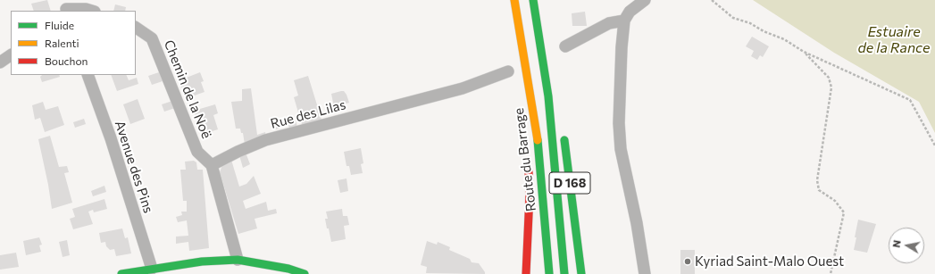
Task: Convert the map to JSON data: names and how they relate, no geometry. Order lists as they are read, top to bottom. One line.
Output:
{"streets":{"main road":["Route du Barrage","D 168"],"street":["Chemin de la Noë","Rue des Lilas","Avenue des Pins"]},"crossings":[["Chemin de la Noë","Rue des Lilas"]],"water":["Estuaire de la Rance"],"places":["Kyriad Saint-Malo Ouest"],"legend":["Fluide","Ralenti","Bouchon"],"north":"left"}
